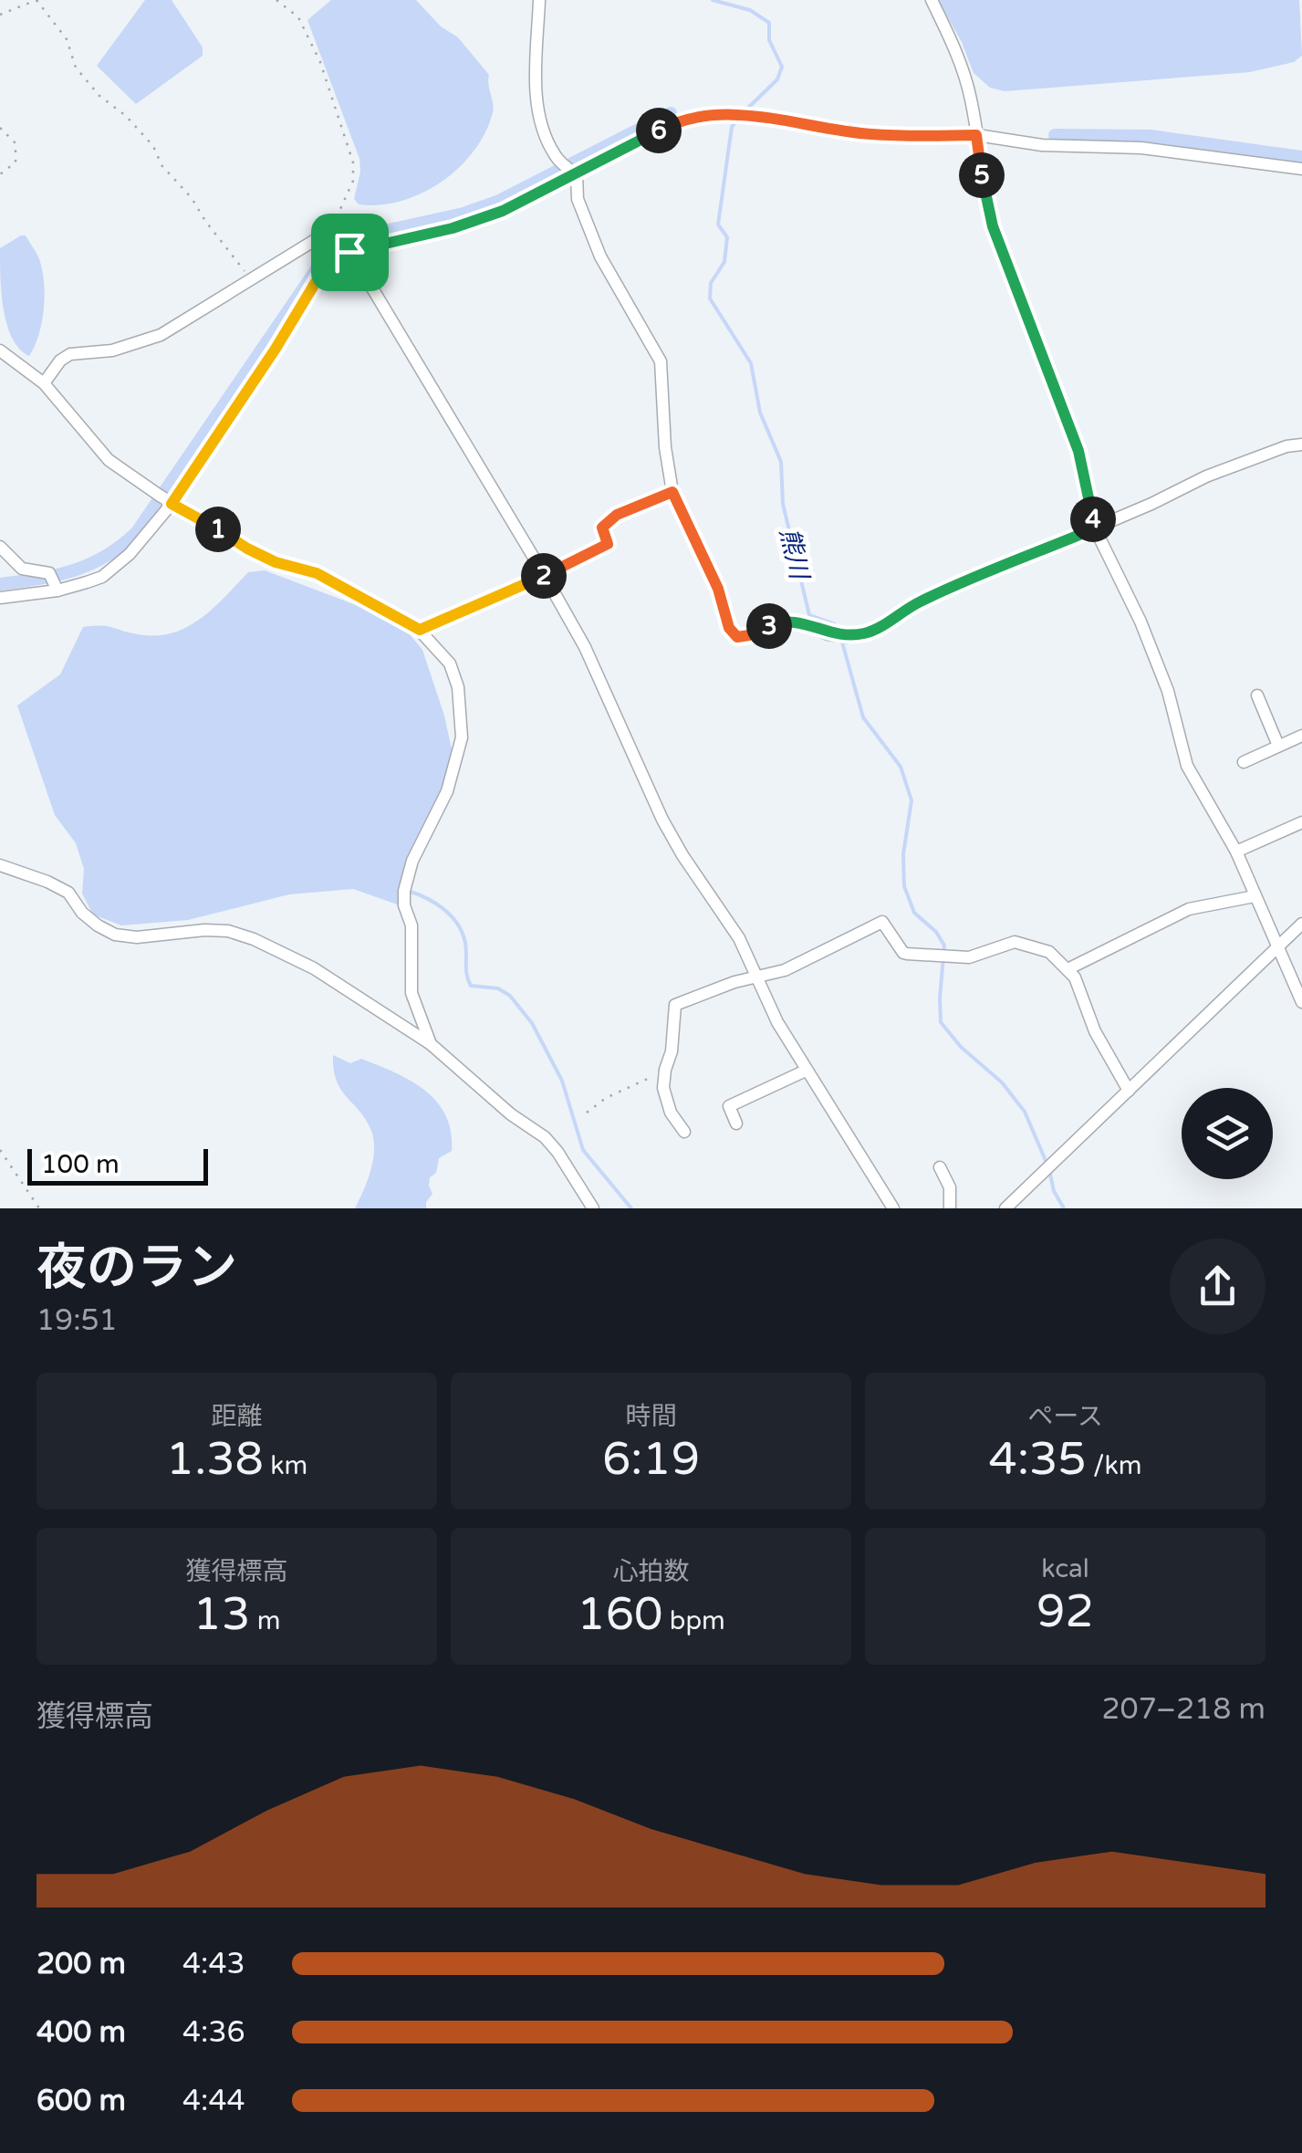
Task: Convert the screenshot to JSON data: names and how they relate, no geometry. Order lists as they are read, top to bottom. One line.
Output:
{"water":["熊川"],"scale_bar":"100 m","page":{"pins":["6","5","4","1","2","3"],"scale":"100 m","heading":["夜のラン","19:51"],"stats":[["距離","1.38 km"],["時間","6:19"],["ペース","4:35 /km"],["獲得標高","13 m"],["心拍数","160 bpm"],["kcal","92"]],"chart":["獲得標高","207–218 m"],"list":[{"name":"200 m","note":"4:43"},{"name":"400 m","note":"4:36"},{"name":"600 m","note":"4:44"}]}}
